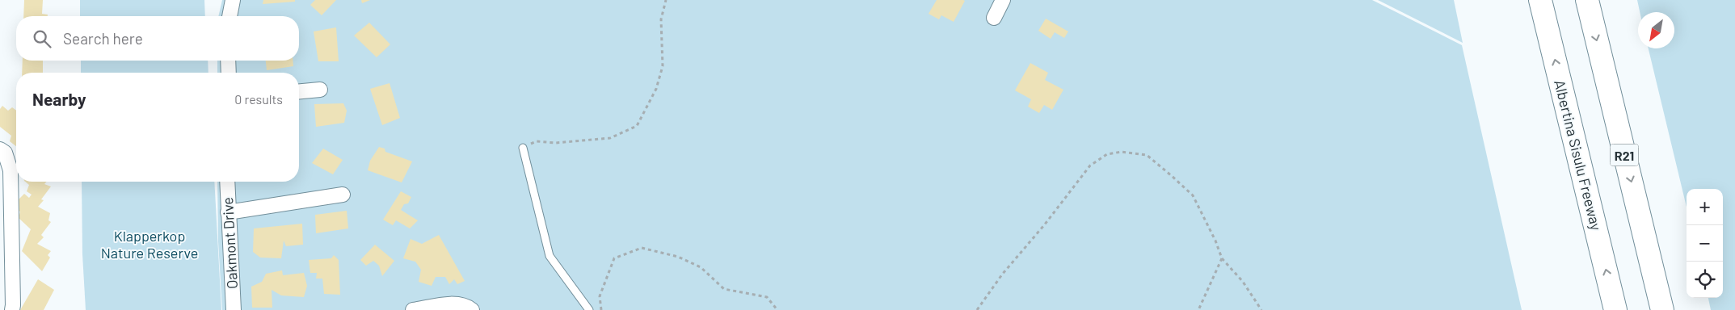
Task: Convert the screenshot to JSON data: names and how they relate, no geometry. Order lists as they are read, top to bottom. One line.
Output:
{"streets":{"highway":["Albertina Sisulu Freeway","R21"],"street":["Oakmont Drive"]},"parks":["Klapperkop Nature Reserve"],"north":"bottom left","page":{"search":"Search here","heading":["Nearby","0 results"],"map_buttons":["+","−"]}}
